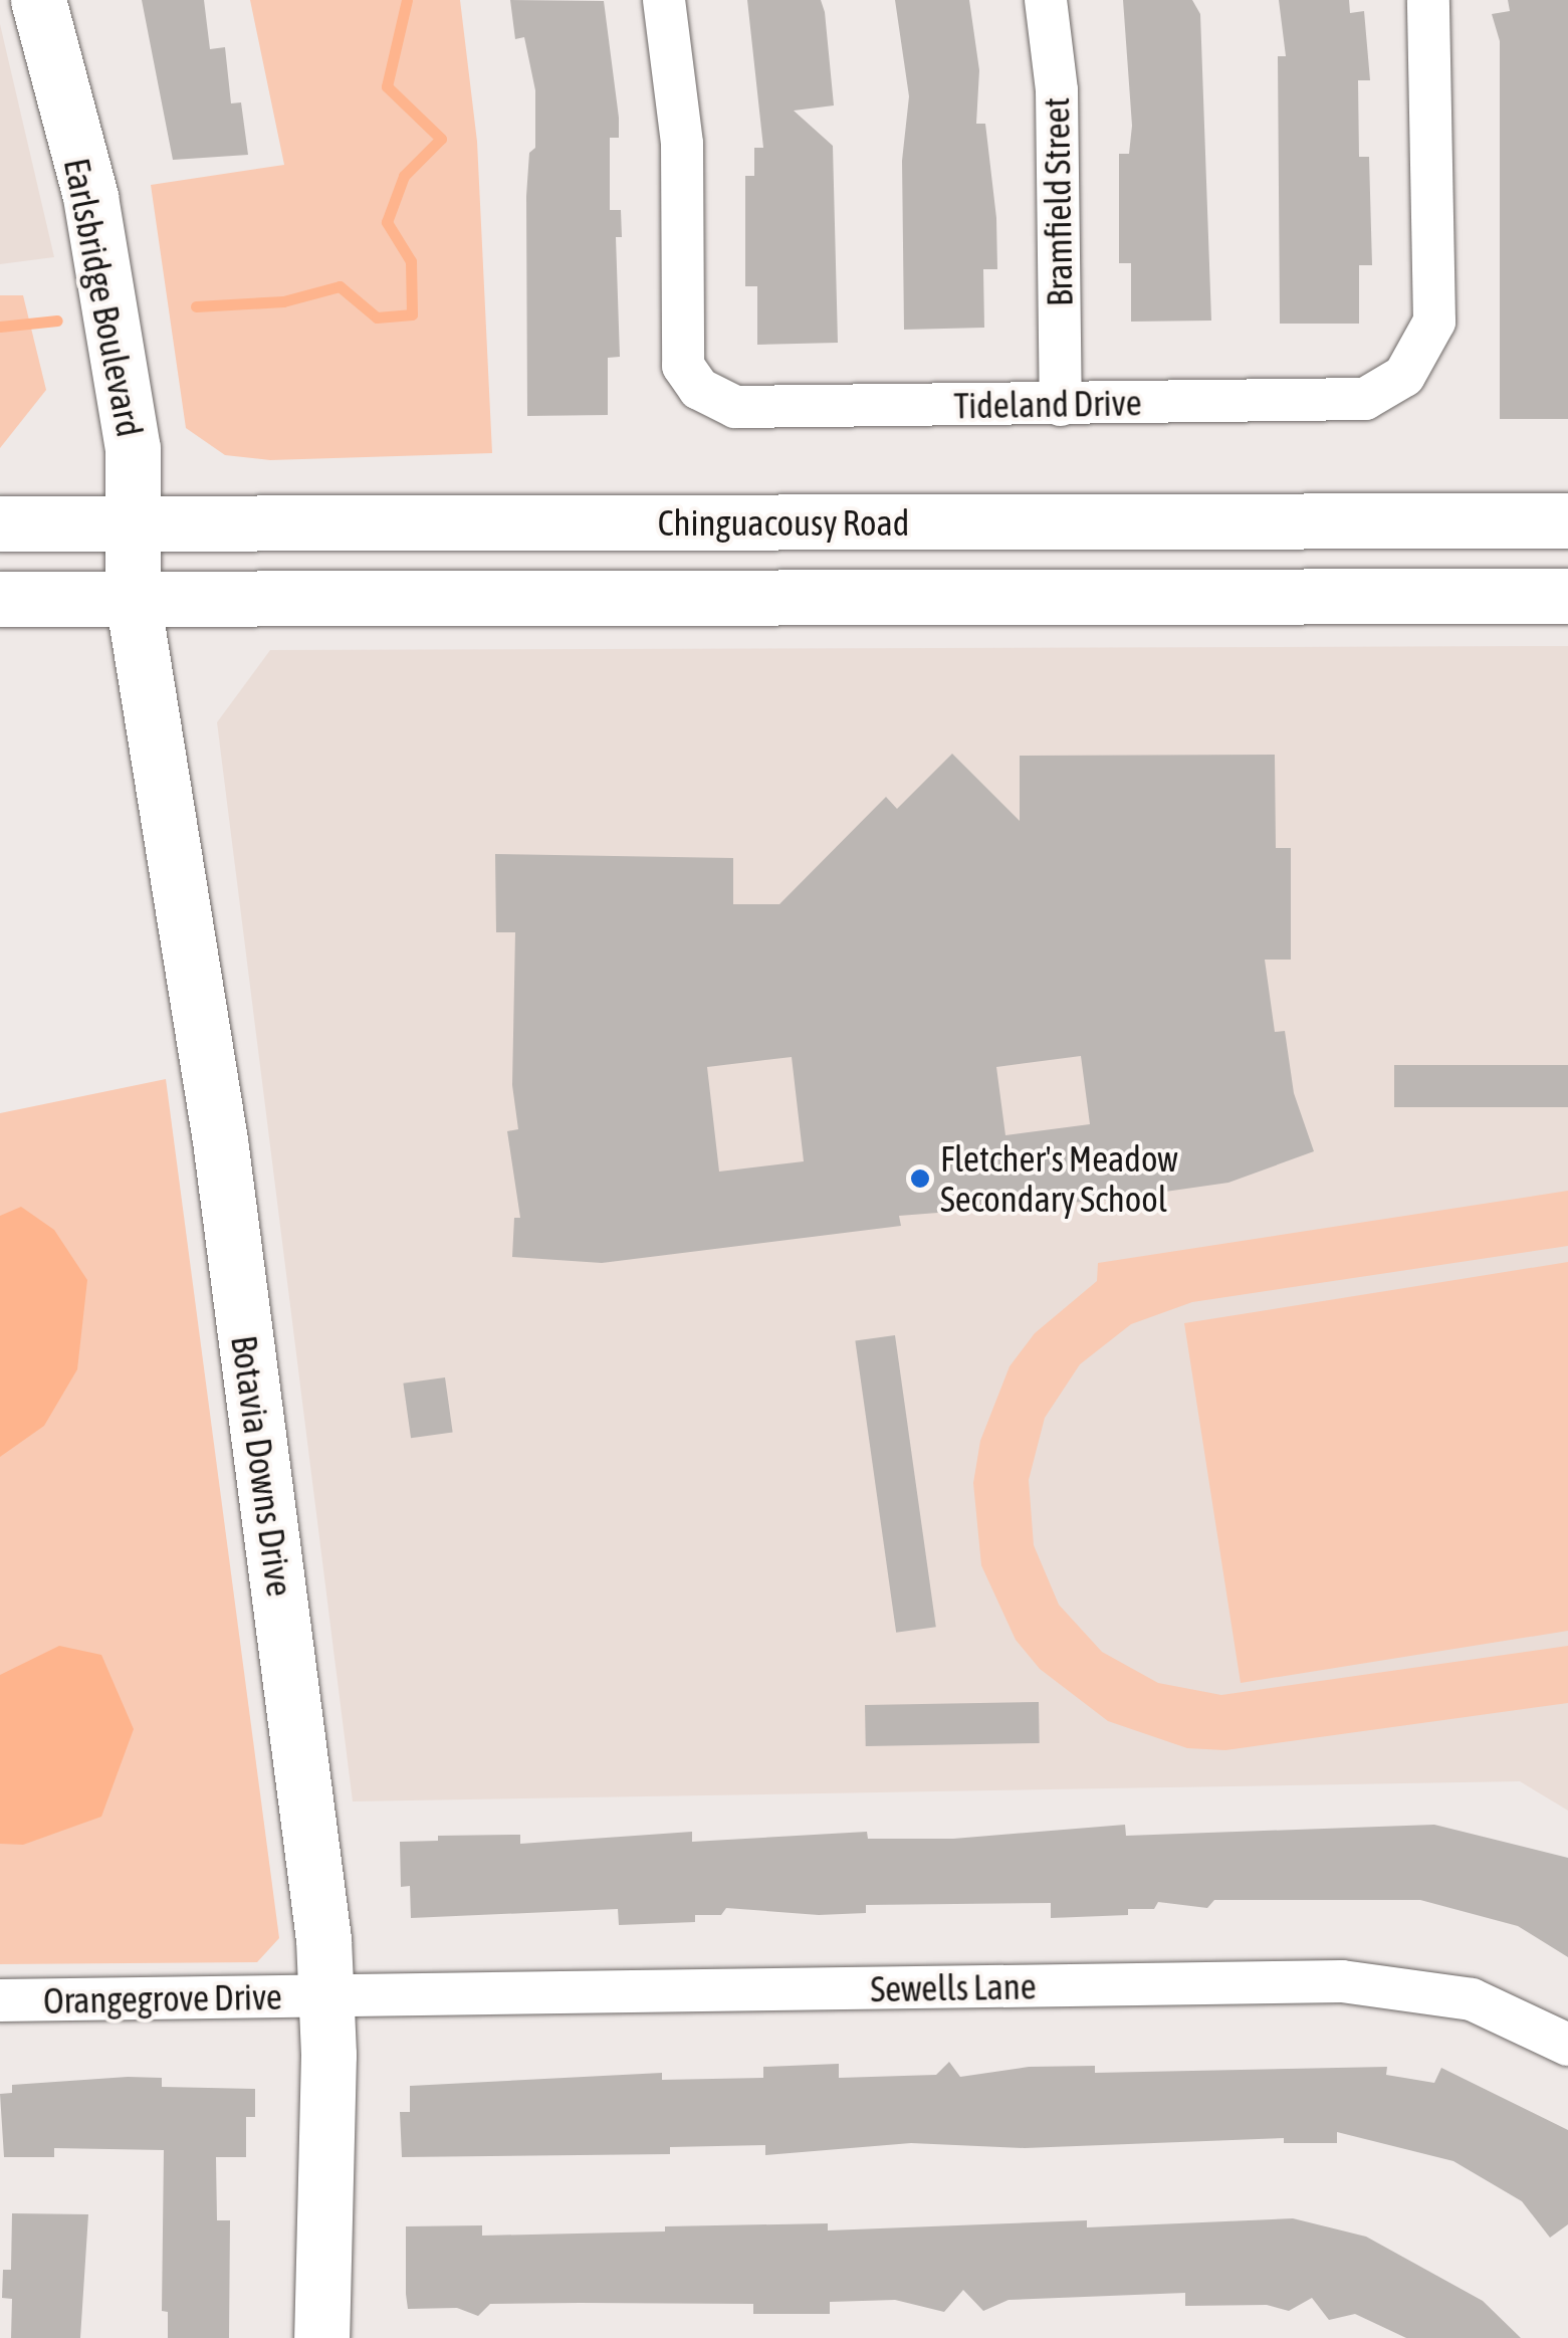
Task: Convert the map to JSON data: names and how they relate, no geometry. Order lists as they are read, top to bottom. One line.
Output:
{"streets":{"main road":["Earlsbridge Boulevard","Chinguacousy Road","Botavia Downs Drive"],"street":["Bramfield Street","Tideland Drive","Sewells Lane","Orangegrove Drive"]},"crossings":[["Bramfield Street","Tideland Drive"],["Earlsbridge Boulevard","Chinguacousy Road"],["Earlsbridge Boulevard","Botavia Downs Drive"],["Botavia Downs Drive","Sewells Lane"],["Botavia Downs Drive","Orangegrove Drive"],["Sewells Lane","Orangegrove Drive"]],"places":["Fletcher's Meadow Secondary School"]}
